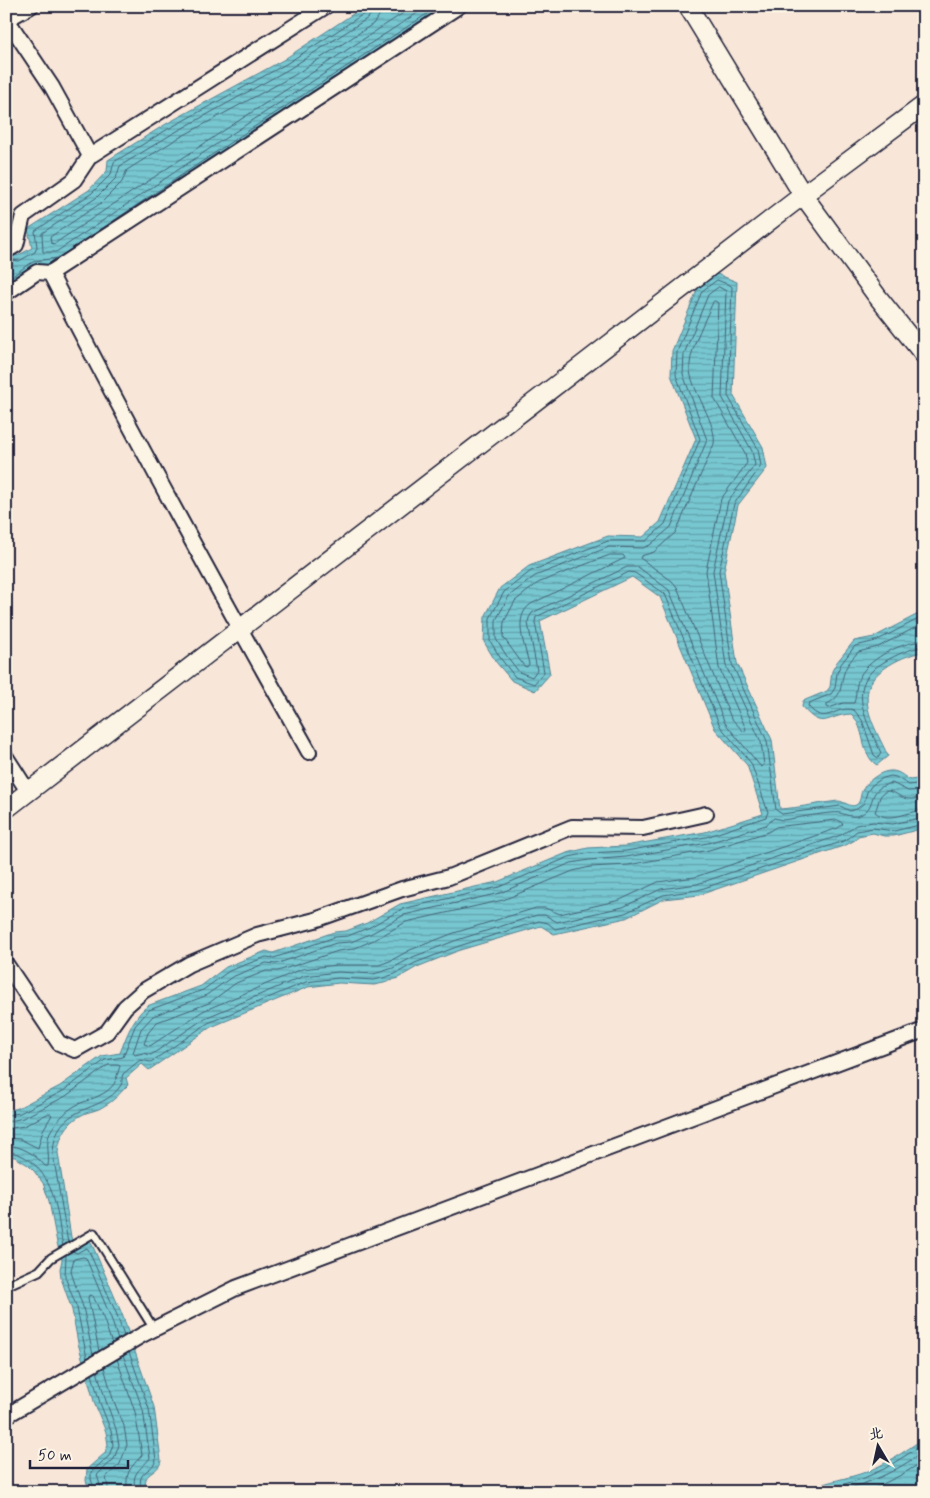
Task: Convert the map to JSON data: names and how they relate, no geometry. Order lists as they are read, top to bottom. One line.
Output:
{"scale_bar":"50 m","north":"top"}
